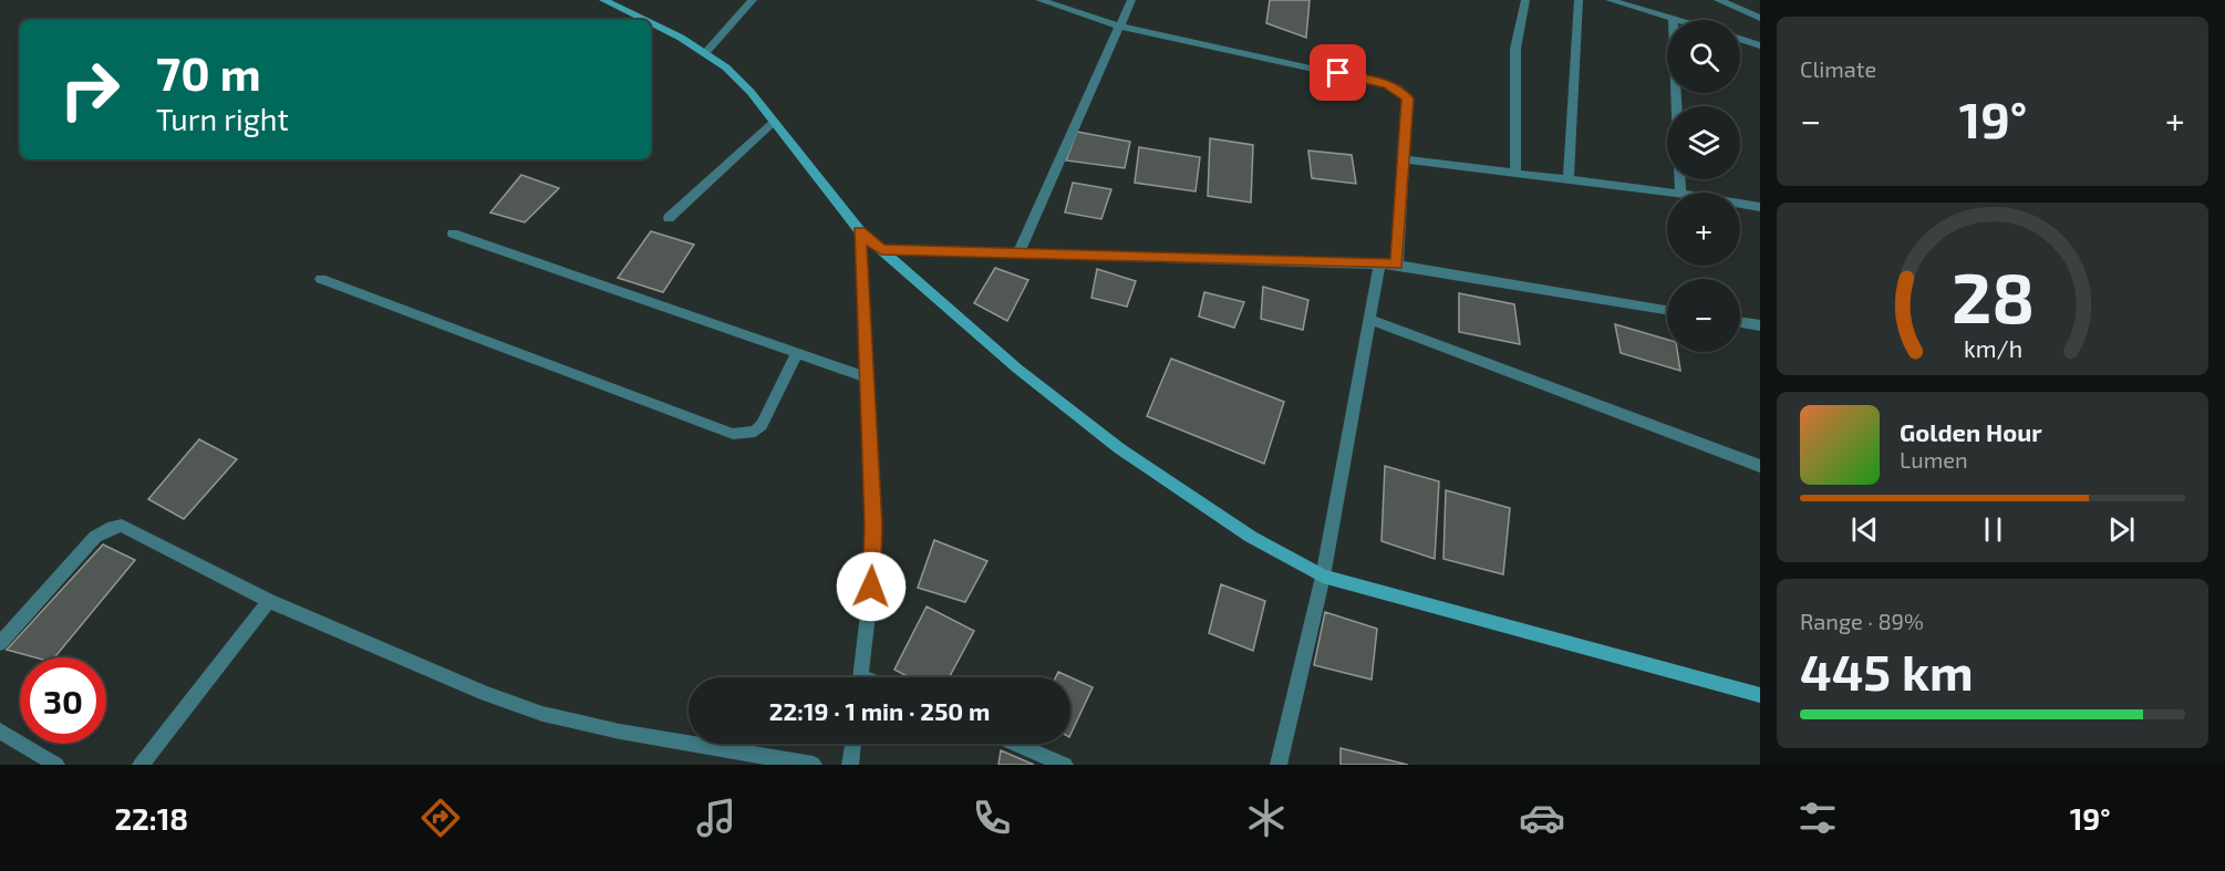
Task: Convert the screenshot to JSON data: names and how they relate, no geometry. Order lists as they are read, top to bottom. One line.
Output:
{"page":{"tile":["Climate",["Range · 89%","445 km"]],"map_buttons":["+","−"],"turn":["70 m","Turn right"],"heat":["−","19°","+"],"song":["Golden Hour","Lumen"],"limit":"30","trip":"22:19 · 1 min · 250 m","tabs":["22:18","19°"],"gauge":["28","km/h"]}}
